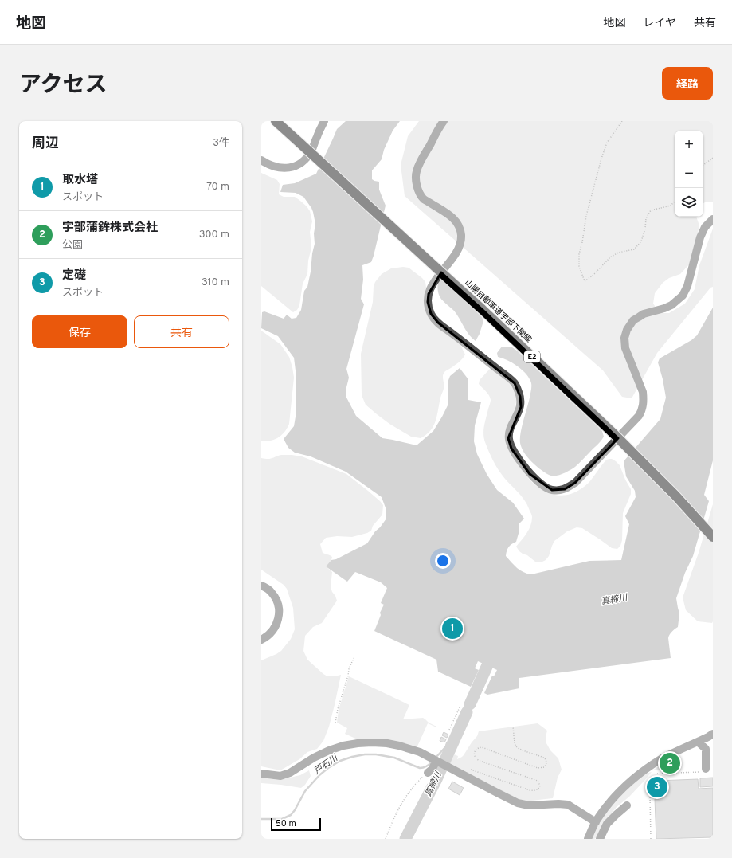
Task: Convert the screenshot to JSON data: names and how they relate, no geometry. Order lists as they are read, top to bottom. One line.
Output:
{"streets":{"highway":["山陽自動車道宇部下関線","E2"]},"water":["真締川","戸石川"],"scale_bar":"50 m","page":{"header":"地図","nav":["地図","レイヤ","共有"],"title":"アクセス","buttons":["経路",["保存","共有"]],"heading":["周辺","3件"],"map_buttons":["+","−"],"list":[{"mark":"1","name":"取水塔","note":"スポット","value":"70 m"},{"mark":"2","name":"宇部蒲鉾株式会社","note":"公園","value":"300 m"},{"mark":"3","name":"定礎","note":"スポット","value":"310 m"}],"pins":["1","2","3"],"scale":"50 m"}}
